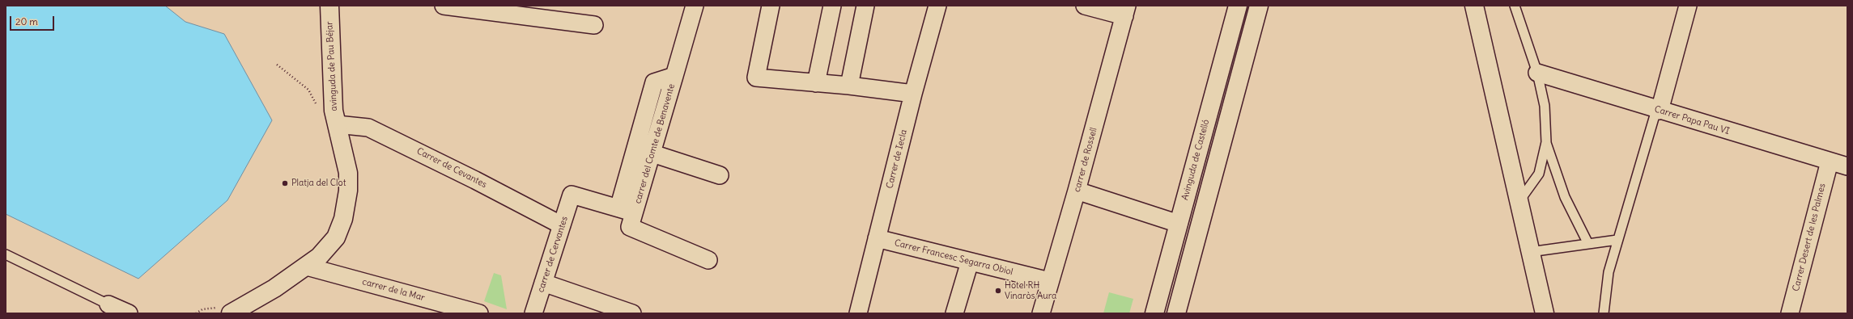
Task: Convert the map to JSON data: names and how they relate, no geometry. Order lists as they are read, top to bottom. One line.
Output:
{"streets":{"street":["avinguda de Pau Béjar","Carrer Papa Pau VI","carrer del Comte de Benavente","Carrer de Iecla","carrer de Rossell","Avinguda de Castelló","Carrer de Cevantes","Carrer Desert de les Palmes","carrer de Cervantes","Carrer Francesc Segarra Obiol","carrer de la Mar"]},"crossings":[["avinguda de Pau Béjar","Carrer de Cevantes"],["avinguda de Pau Béjar","carrer de la Mar"],["Carrer Papa Pau VI","Carrer Desert de les Palmes"],["carrer del Comte de Benavente","carrer de Cervantes"],["Carrer de Iecla","Carrer Francesc Segarra Obiol"],["carrer de Rossell","Carrer Francesc Segarra Obiol"],["Carrer de Cevantes","carrer de Cervantes"]],"places":["Platja del Clot","Hotel RH Vinaròs Aura"],"scale_bar":"20 m"}
